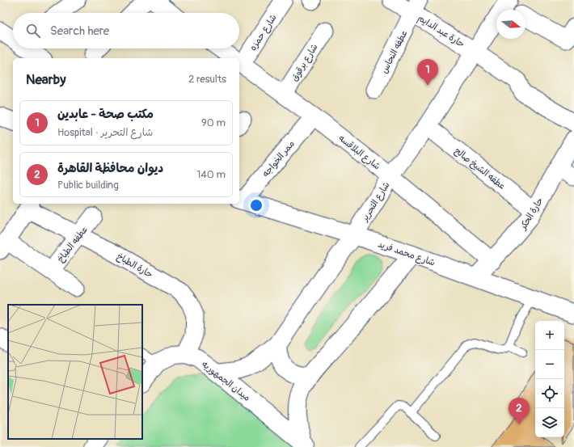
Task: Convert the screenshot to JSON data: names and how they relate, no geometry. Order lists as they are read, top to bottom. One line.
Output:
{"streets":{"street":["حارة عبد الدايم","شارع حمزه","عطفه النحاس","شارع برقوق","شارع البلاقسه","ممر الخواجه","عطفه الشيخ صالح","شارع التحرير","حارة الحكر","عطفه الطباخ","شارع محمد فريد","حارة الطباخ","ميدان الجمهوريه"]},"crossings":[["حارة عبد الدايم","عطفه النحاس"],["حارة عبد الدايم","شارع التحرير"],["شارع برقوق","شارع البلاقسه"],["شارع البلاقسه","ممر الخواجه"],["شارع البلاقسه","شارع التحرير"],["شارع البلاقسه","حارة الحكر"],["ممر الخواجه","شارع محمد فريد"],["عطفه الشيخ صالح","شارع التحرير"],["عطفه الشيخ صالح","حارة الحكر"],["شارع التحرير","شارع محمد فريد"],["شارع التحرير","ميدان الجمهوريه"],["حارة الحكر","شارع محمد فريد"],["عطفه الطباخ","حارة الطباخ"],["حارة الطباخ","ميدان الجمهوريه"]],"north":"right","page":{"search":"Search here","heading":["Nearby","2 results"],"pins":["1","2"],"list":[{"mark":"1","name":"مكتب صحة - عابدين","note":"Hospital · شارع التحرير","value":"90 m"},{"mark":"2","name":"ديوان محافظة القاهرة","note":"Public building","value":"140 m"}],"map_buttons":["+","−"]}}
